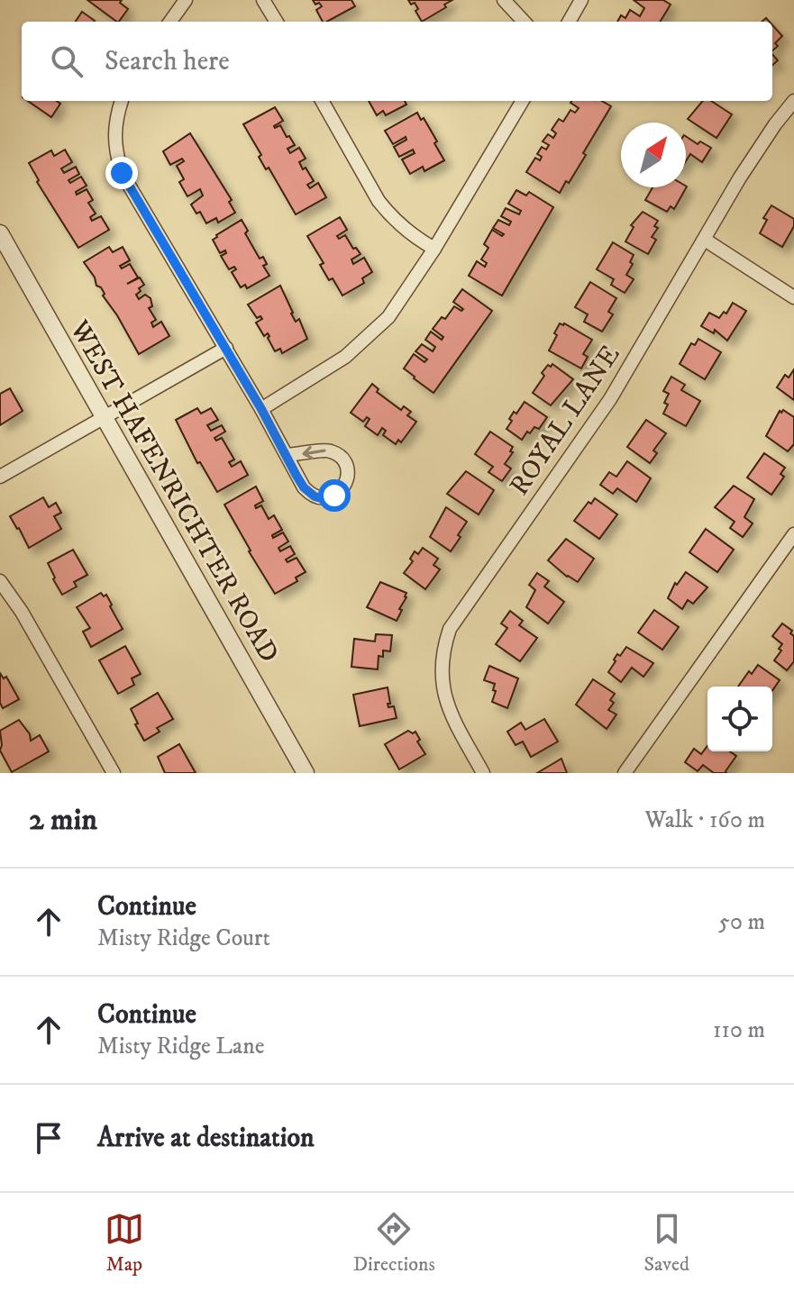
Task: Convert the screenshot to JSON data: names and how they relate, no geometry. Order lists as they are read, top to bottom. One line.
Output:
{"streets":{"street":["ROYAL LANE","WEST HAFENRICHTER ROAD"]},"north":"top right","page":{"search":"Search here","heading":["2 min","Walk · 160 m"],"list":[["Continue","Misty Ridge Court","50 m"],["Continue","Misty Ridge Lane","110 m"],"Arrive at destination"],"nav":["Map","Directions","Saved"]}}
